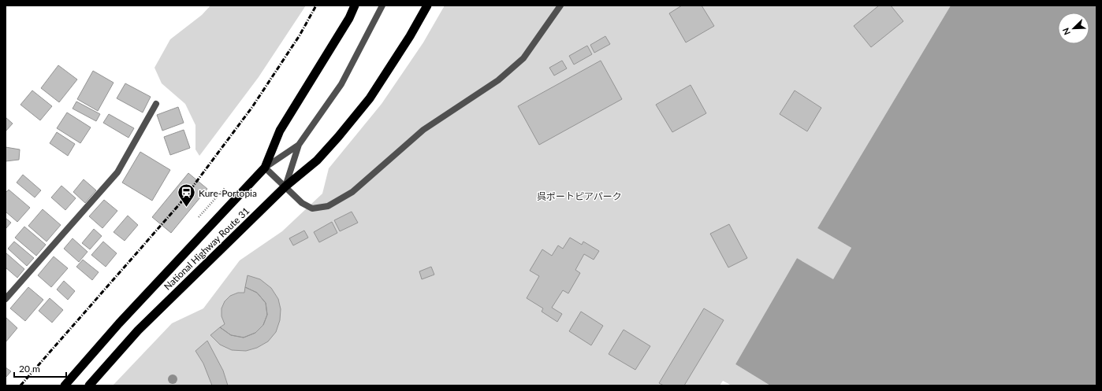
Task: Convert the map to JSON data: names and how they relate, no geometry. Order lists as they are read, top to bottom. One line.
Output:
{"streets":{"highway":["National Highway Route 31"]},"parks":["呉ポートピアパーク"],"places":{"station":["Kure-Portopia"]},"scale_bar":"20 m","north":"bottom left"}
